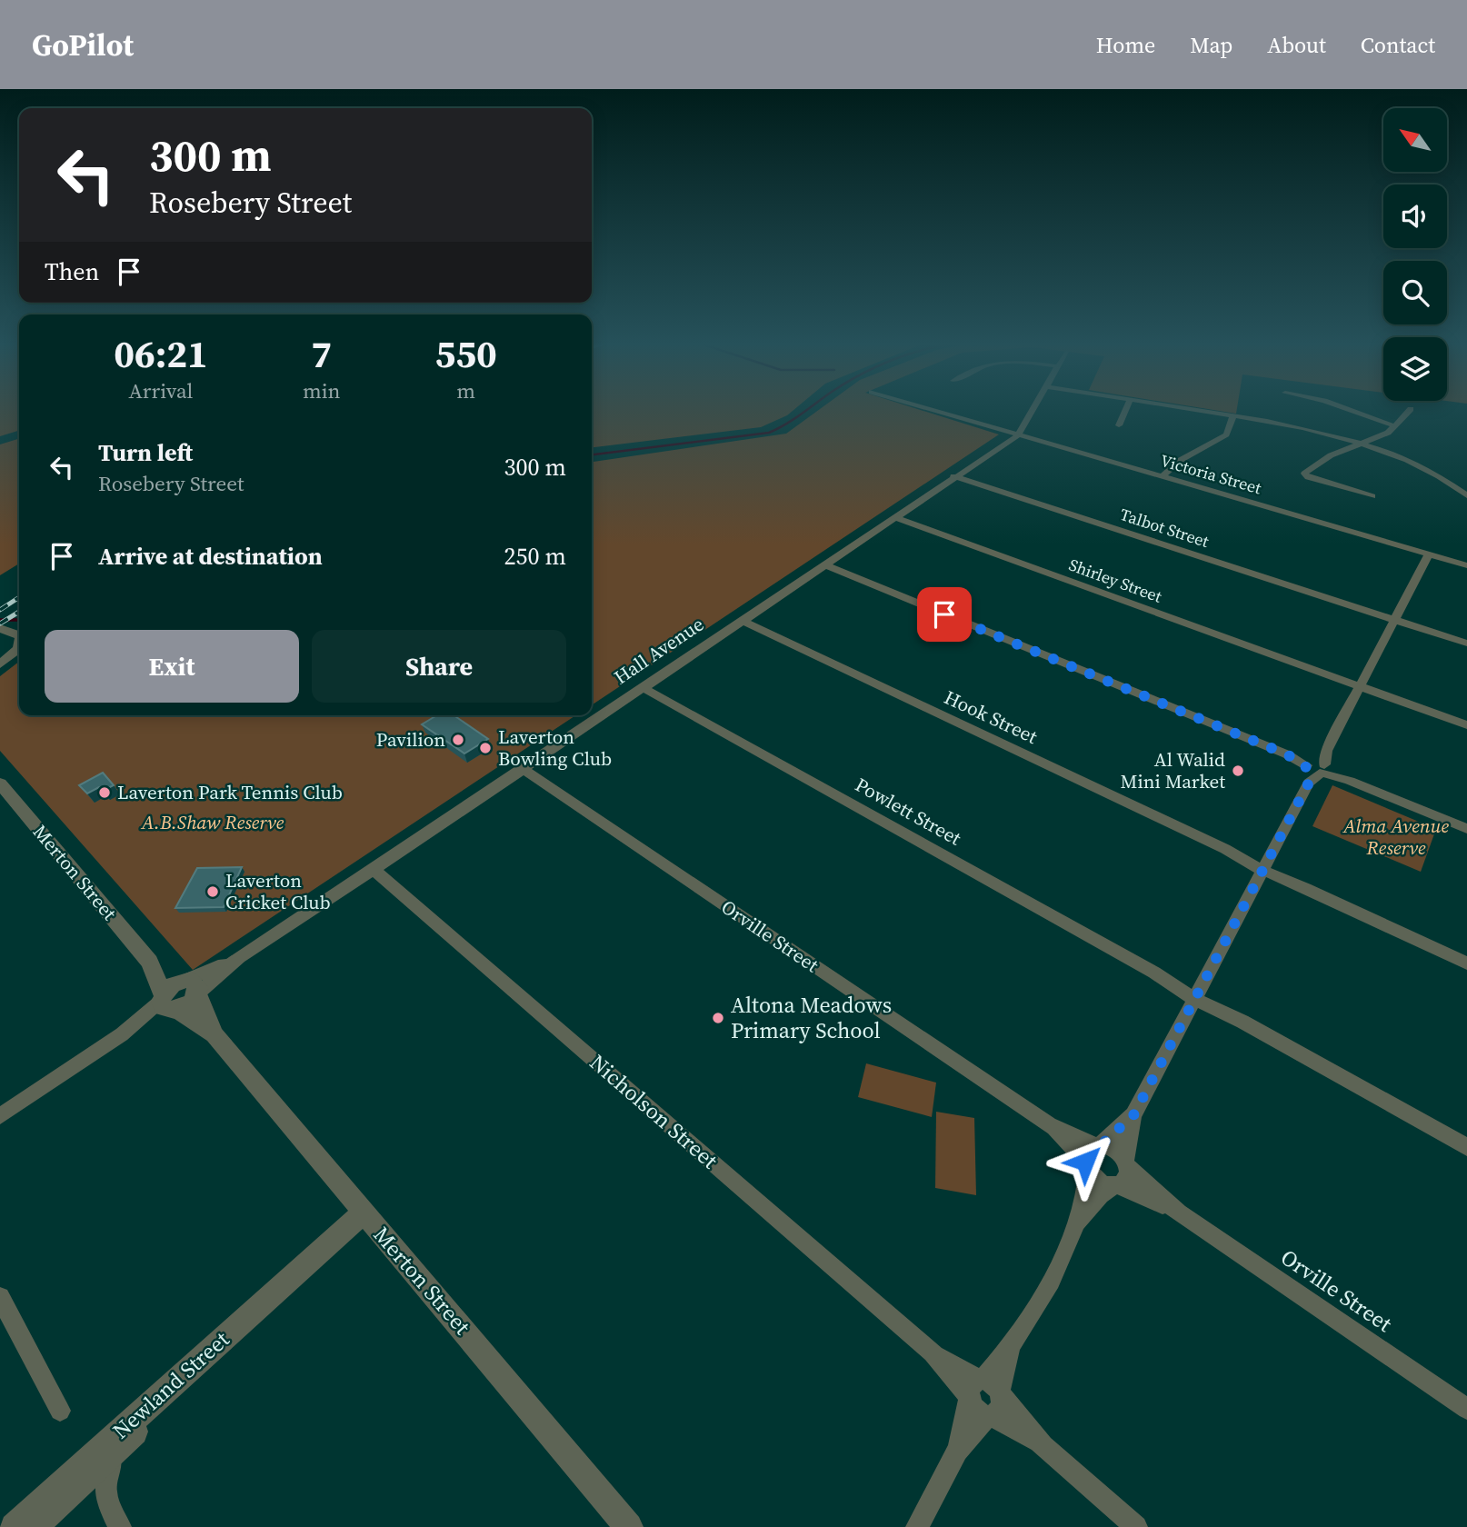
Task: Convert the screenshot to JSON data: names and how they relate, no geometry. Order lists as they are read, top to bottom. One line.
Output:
{"streets":{"street":["Victoria Street","Talbot Street","Shirley Street","Hall Avenue","Hook Street","Powlett Street","Merton Street","Orville Street","Nicholson Street","Newland Street"]},"crossings":[["Victoria Street","Hall Avenue"],["Talbot Street","Hall Avenue"],["Shirley Street","Hall Avenue"],["Hall Avenue","Hook Street"],["Hall Avenue","Powlett Street"],["Hall Avenue","Merton Street"],["Hall Avenue","Orville Street"],["Hall Avenue","Nicholson Street"],["Merton Street","Newland Street"]],"parks":["A.B.Shaw Reserve","Alma Avenue Reserve"],"places":["Pavilion","Laverton Bowling Club","Al Walid Mini Market","Laverton Park Tennis Club","Laverton Cricket Club","Altona Meadows Primary School"],"north":"top left","page":{"header":"GoPilot","nav":["Home","Map","About","Contact"],"turn":["300 m","Rosebery Street"],"then":"Then","eta":["06:21","Arrival","7","min","550","m"],"list":[{"name":"Turn left","note":"Rosebery Street","value":"300 m"},{"name":"Arrive at destination","value":"250 m"}],"buttons":["Exit","Share"]}}
